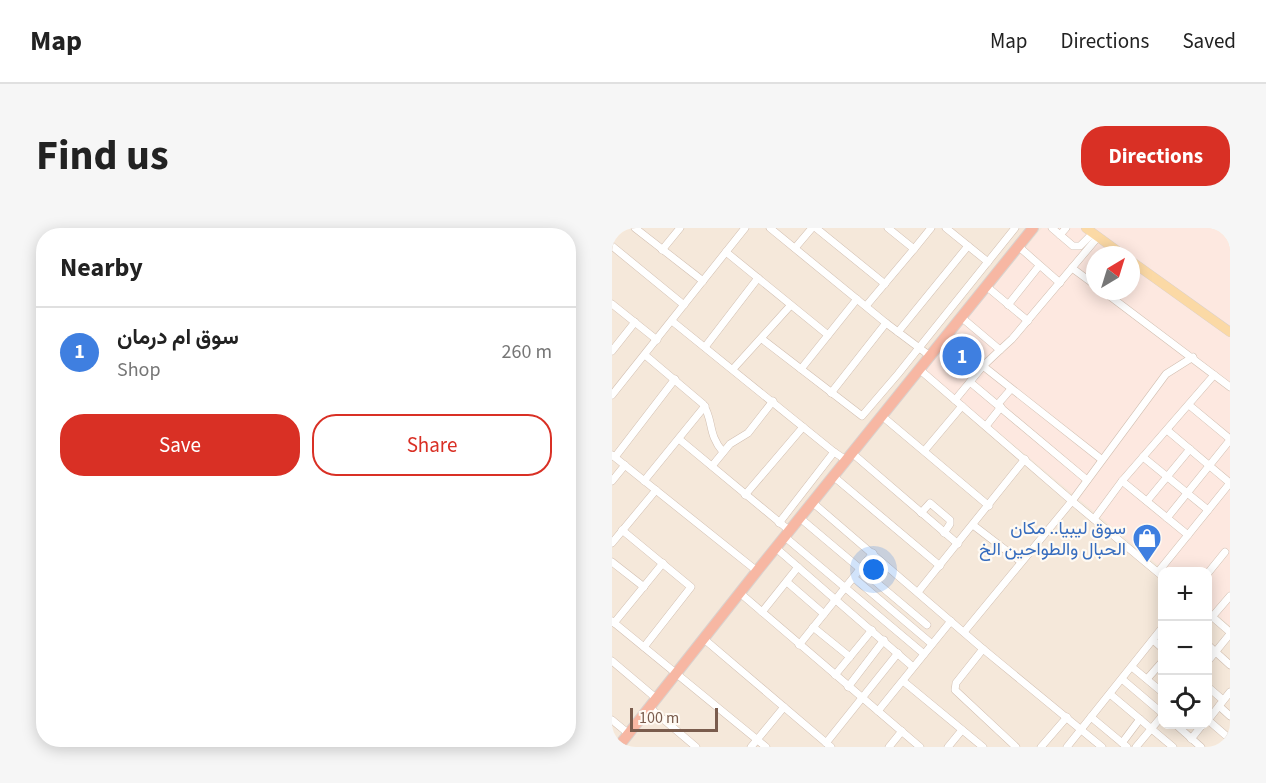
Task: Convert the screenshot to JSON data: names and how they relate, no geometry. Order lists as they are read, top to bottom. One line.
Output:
{"places":{"shop":["سوق ليبيا.. مكان الحبال والطواحين الخ"]},"scale_bar":"100 m","north":"top right","page":{"header":"Map","nav":["Map","Directions","Saved"],"title":"Find us","buttons":["Directions",["Save","Share"]],"heading":"Nearby","list":[{"mark":"1","name":"سوق ام درمان","note":"Shop","value":"260 m"}],"pins":"1","map_buttons":["+","−"],"scale":"100 m"}}
